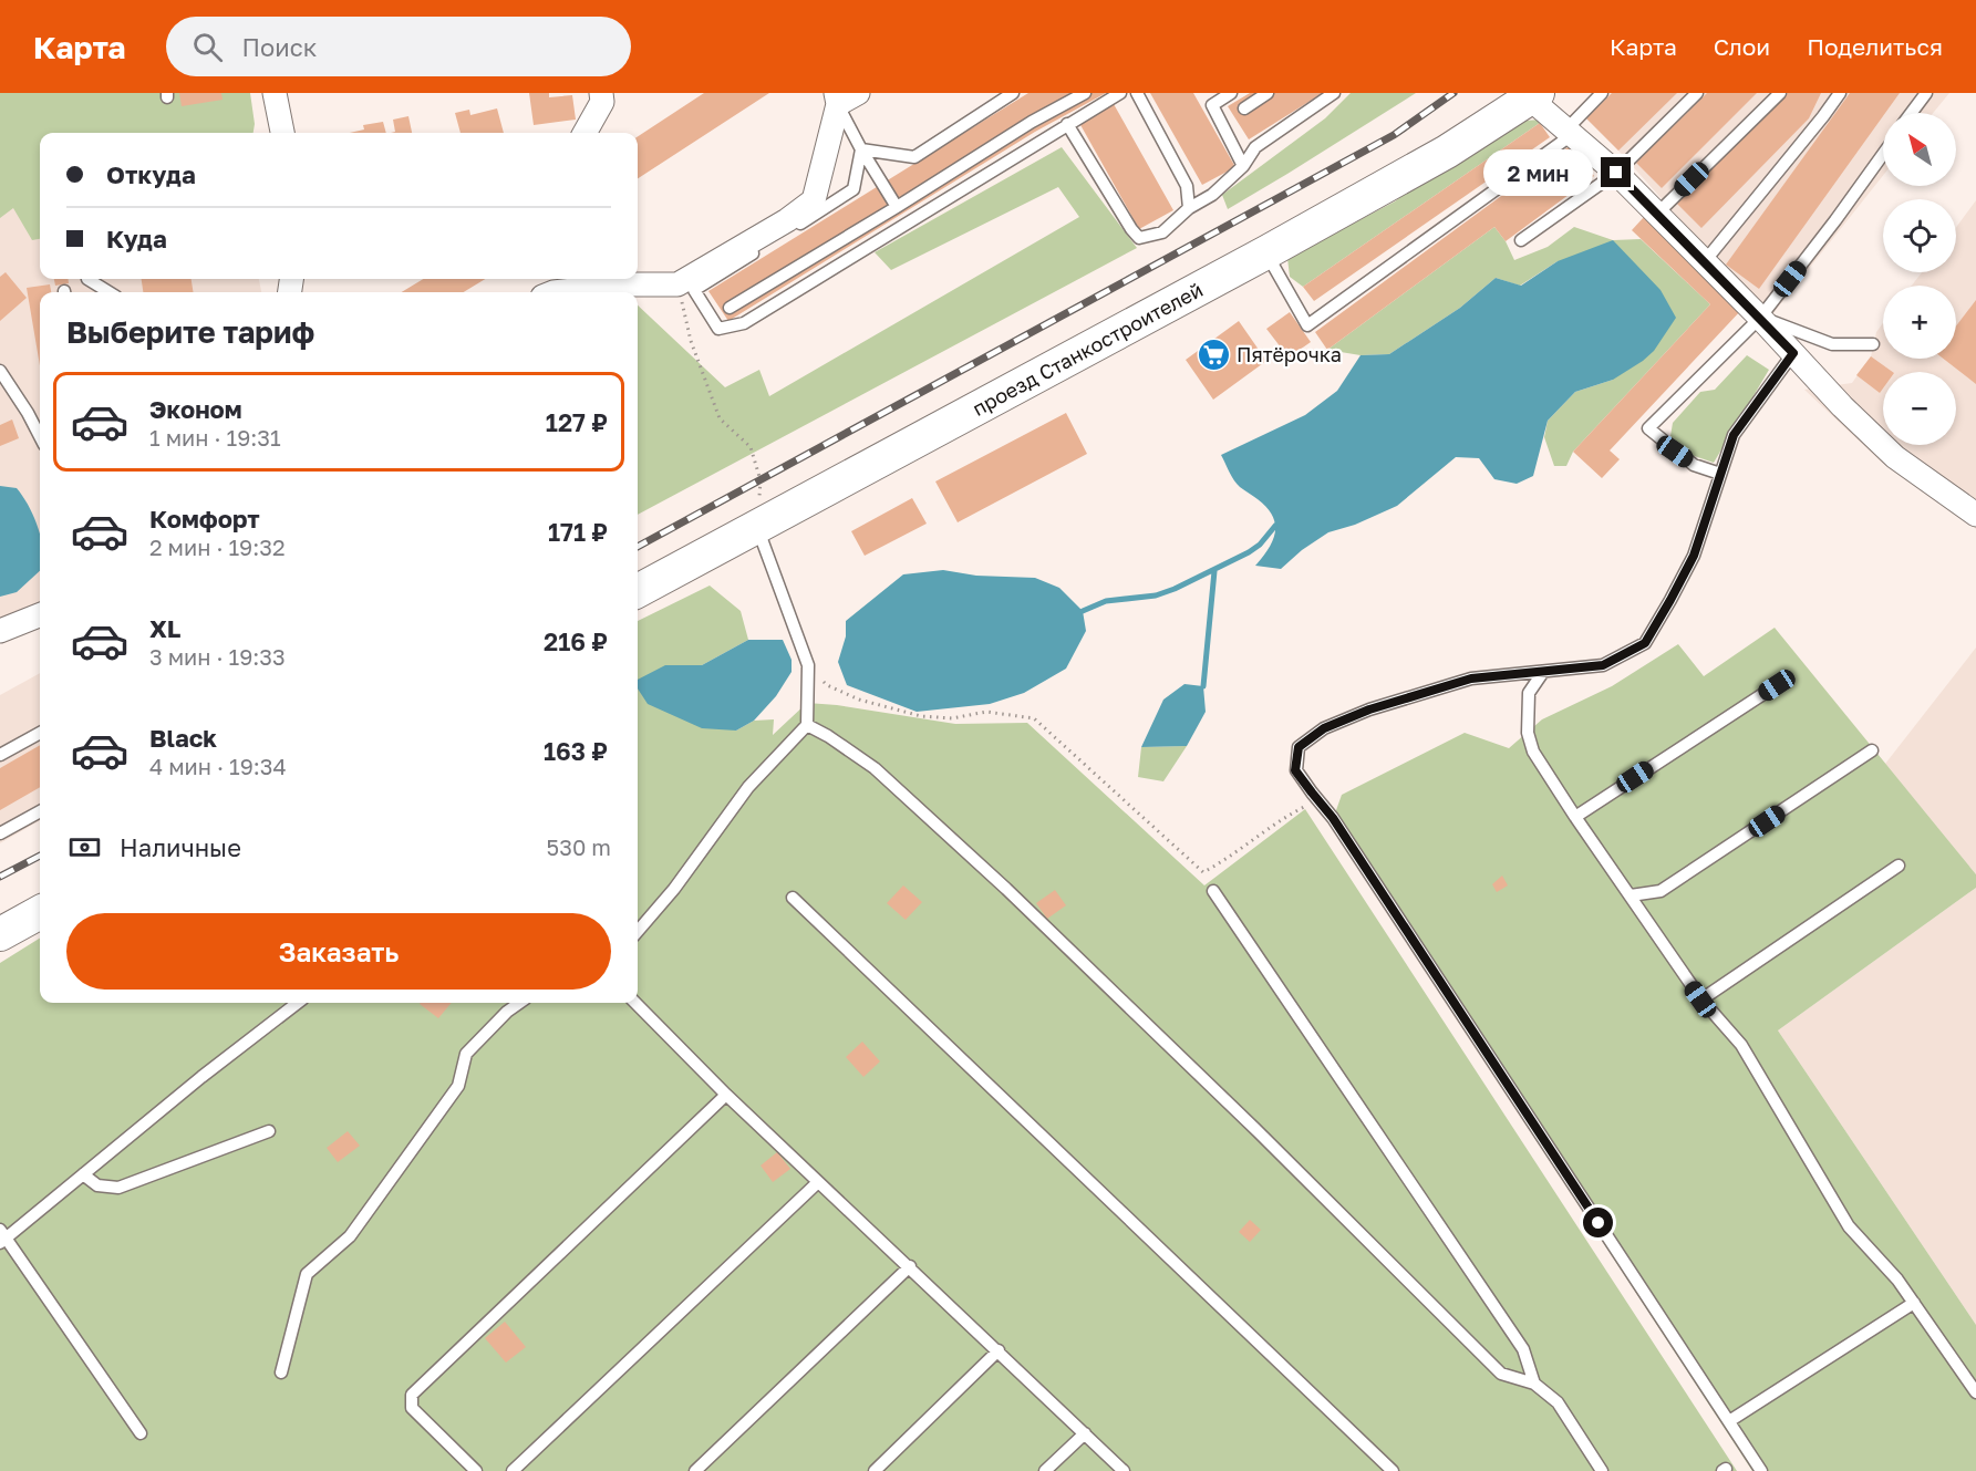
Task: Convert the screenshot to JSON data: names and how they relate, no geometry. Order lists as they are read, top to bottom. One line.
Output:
{"streets":{"main road":["проезд Станкостроителей"]},"places":{"supermarket":["Пятёрочка"]},"north":"top left","page":{"header":"Карта","search":"Поиск","nav":["Карта","Слои","Поделиться"],"map_buttons":["+","−"],"banner":["Откуда","Куда"],"bubble":"2 мин","heading":"Выберите тариф","list":[{"name":"Эконом","note":"1 мин · 19:31","value":"127 ₽"},{"name":"Комфорт","note":"2 мин · 19:32","value":"171 ₽"},{"name":"XL","note":"3 мин · 19:33","value":"216 ₽"},{"name":"Black","note":"4 мин · 19:34","value":"163 ₽"}],"pay":["Наличные","530 m"],"buttons":"Заказать"}}
